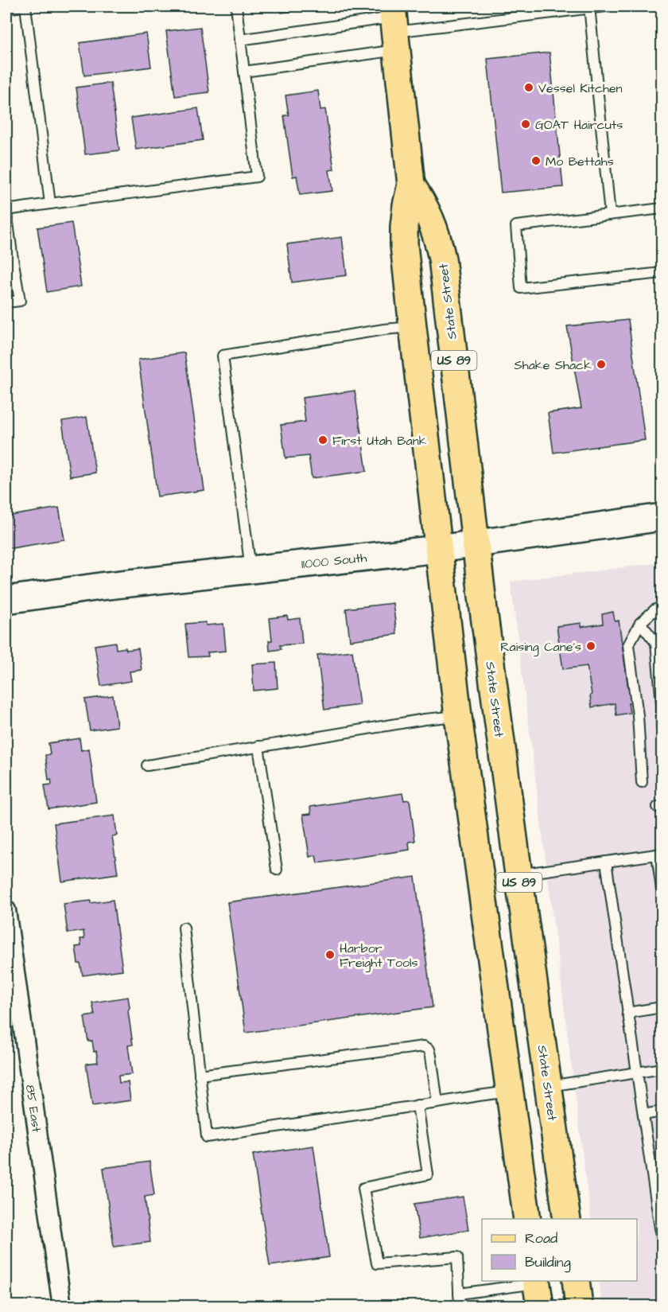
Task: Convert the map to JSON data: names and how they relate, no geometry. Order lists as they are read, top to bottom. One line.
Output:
{"streets":{"main road":["State Street","US 89"],"street":["11000 South","85 East"]},"crossings":[["State Street","11000 South"]],"places":["Vessel Kitchen","GOAT Haircuts","Mo Bettahs","Shake Shack","First Utah Bank","Raising Cane's","Harbor Freight Tools"],"legend":["Road","Building"]}
